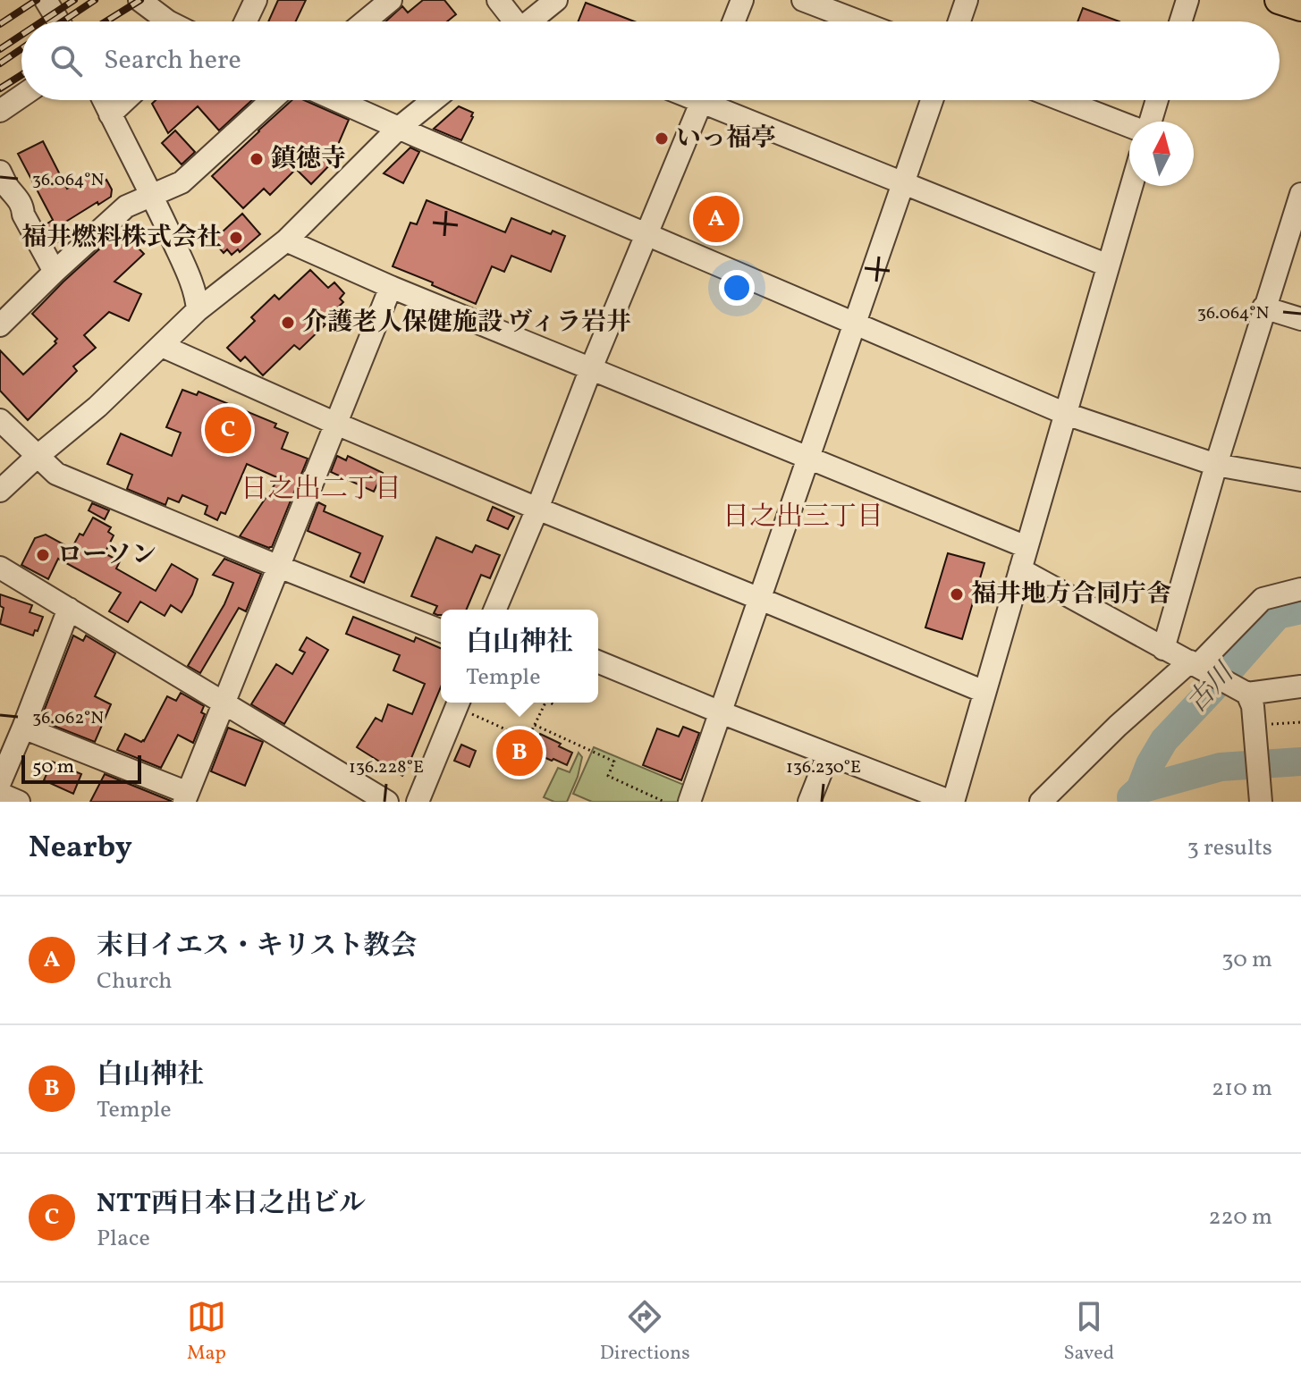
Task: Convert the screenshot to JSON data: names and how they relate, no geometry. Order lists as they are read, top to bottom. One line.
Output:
{"districts":["日之出二丁目","日之出三丁目"],"water":["古川"],"places":["いっ福亭","鎮徳寺","福井燃料株式会社","介護老人保健施設 ヴィラ岩井","ローソン","福井地方合同庁舎"],"scale_bar":"50 m","north":"top","page":{"search":"Search here","pins":["A","C","B"],"popup":["白山神社","Temple"],"scale":"50 m","heading":["Nearby","3 results"],"list":[{"mark":"A","name":"末日イエス・キリスト教会","note":"Church","value":"30 m"},{"mark":"B","name":"白山神社","note":"Temple","value":"210 m"},{"mark":"C","name":"NTT西日本日之出ビル","note":"Place","value":"220 m"}],"nav":["Map","Directions","Saved"]},"coordinates":["36.064°N","36.062°N","136.228°E","136.230°E"]}
